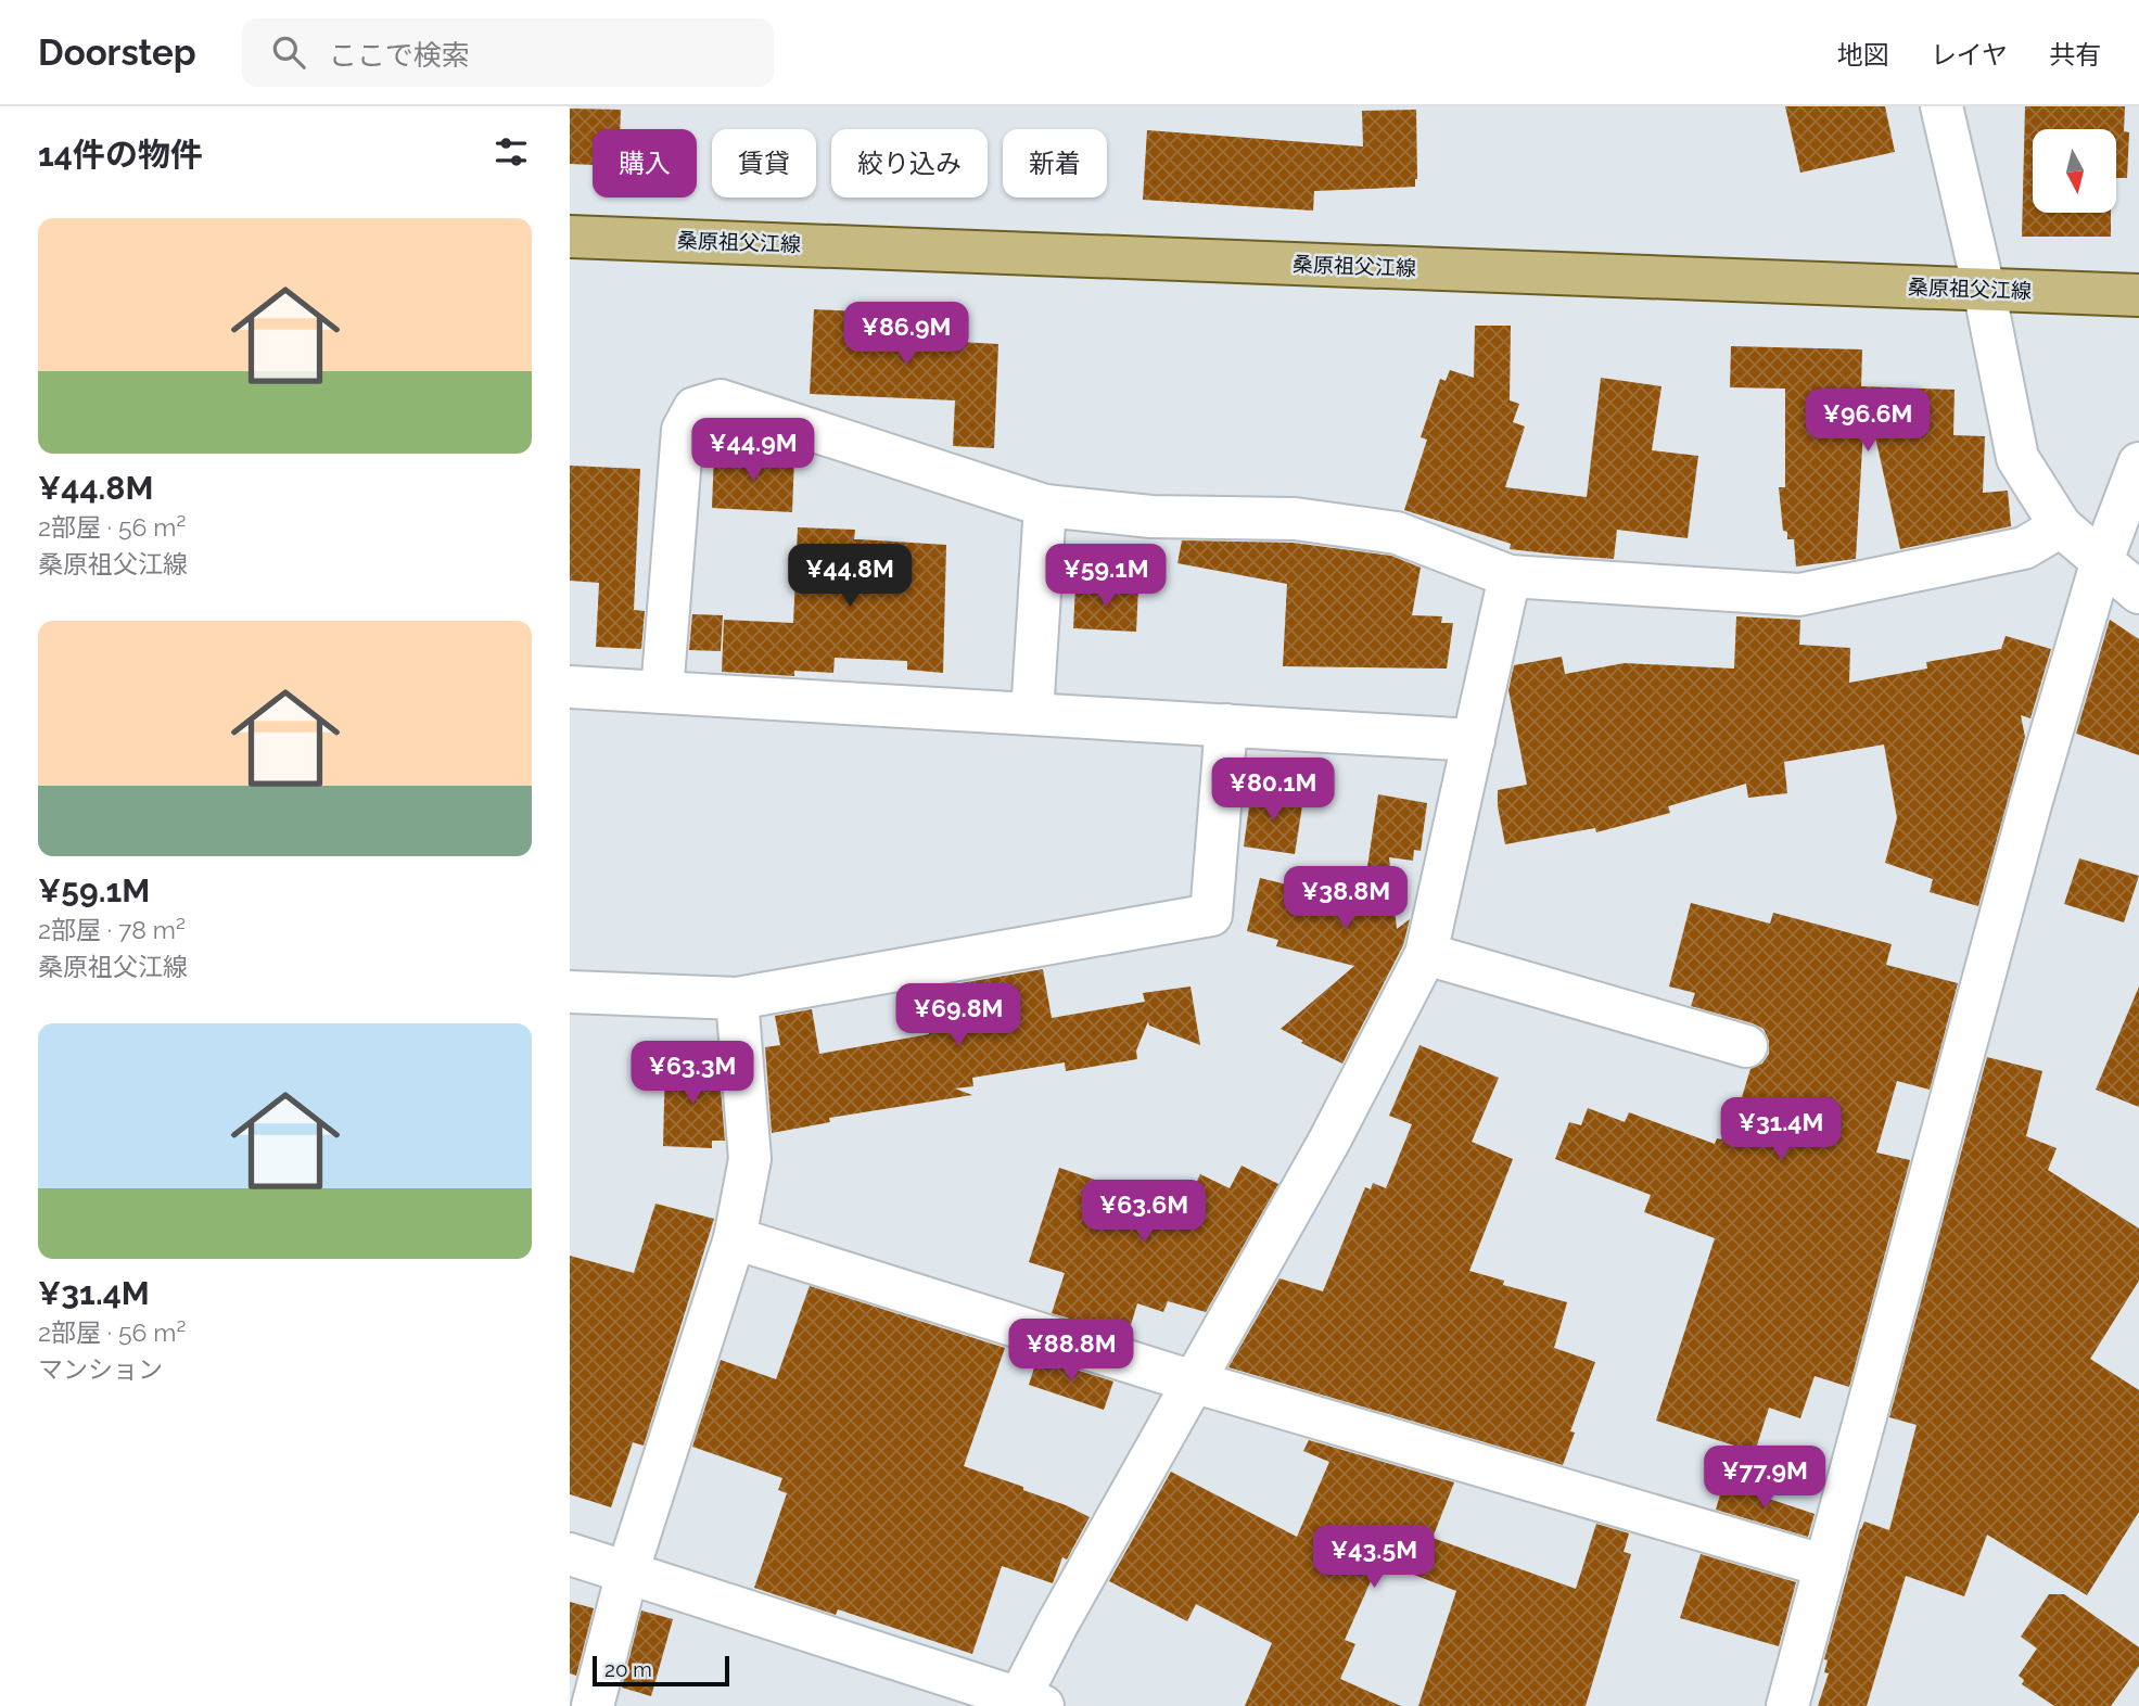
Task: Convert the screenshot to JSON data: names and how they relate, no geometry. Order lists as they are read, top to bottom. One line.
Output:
{"streets":{"main road":["桑原祖父江線"]},"scale_bar":"20 m","north":"bottom","page":{"header":"Doorstep","search":"ここで検索","nav":["地図","レイヤ","共有"],"heading":"14件の物件","chip":["購入","賃貸","絞り込み","新着"],"list":[{"name":"¥44.8M","note":"2部屋 · 56 m² · 桑原祖父江線"},{"name":"¥59.1M","note":"2部屋 · 78 m² · 桑原祖父江線"},{"name":"¥31.4M","note":"2部屋 · 56 m² · マンション"}],"price":["¥86.9M","¥96.6M","¥44.9M","¥44.8M","¥59.1M","¥80.1M","¥38.8M","¥69.8M","¥63.3M","¥31.4M","¥63.6M","¥88.8M","¥77.9M","¥43.5M"],"scale":"20 m"}}
